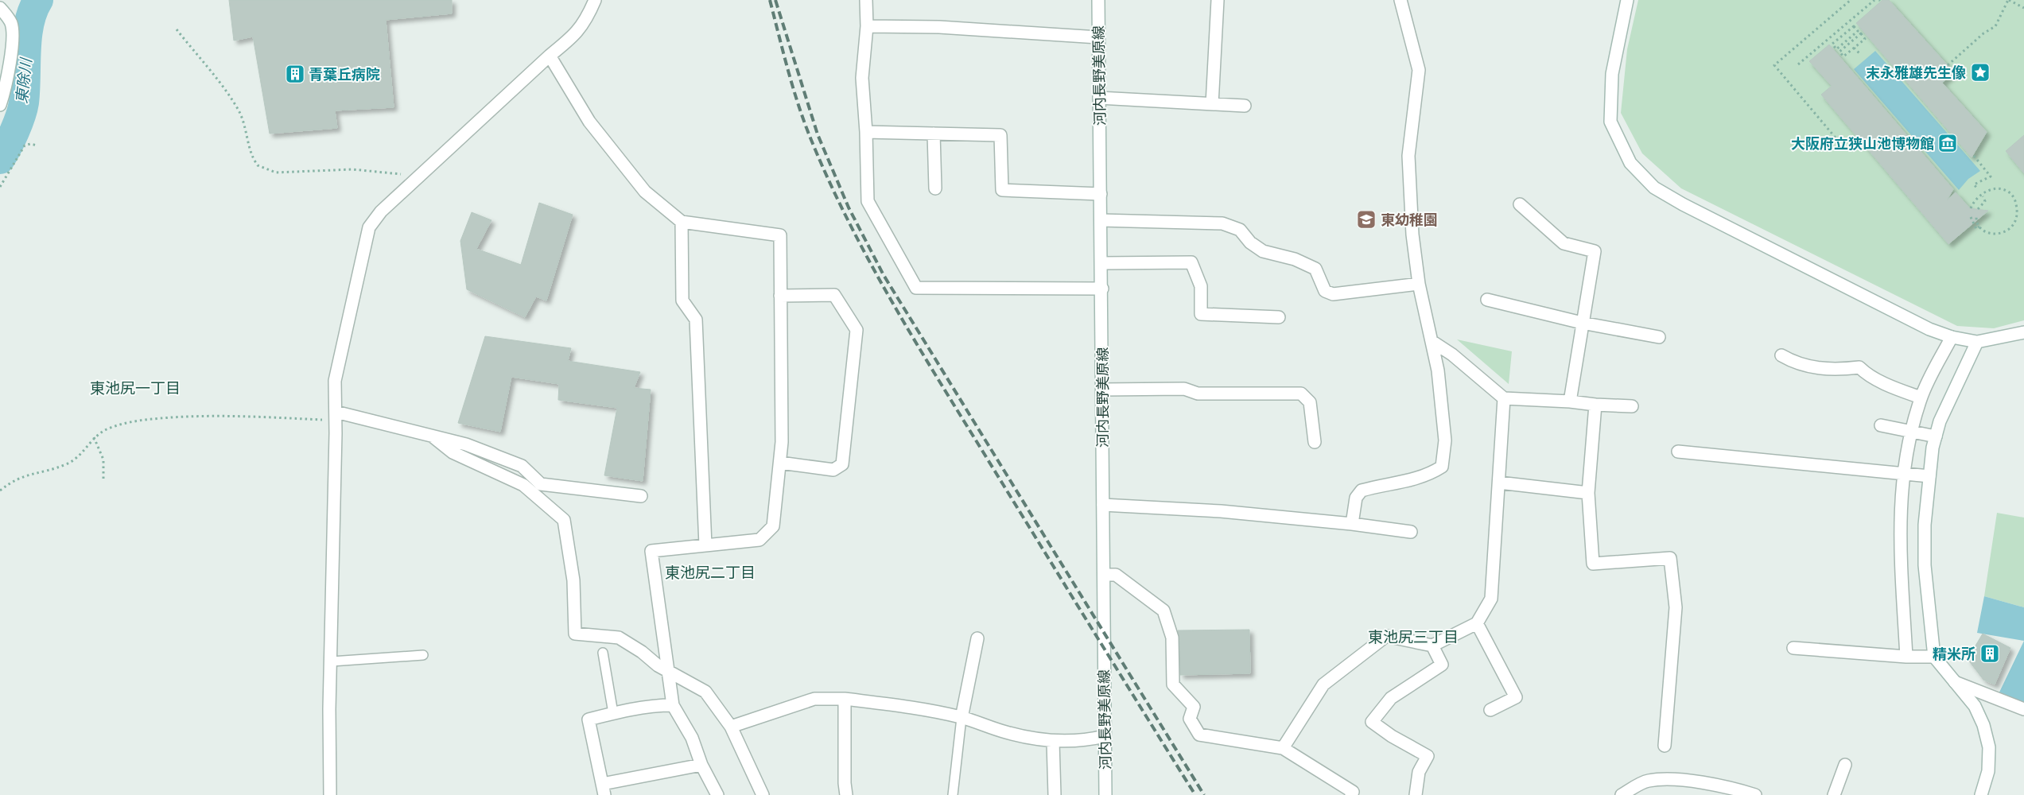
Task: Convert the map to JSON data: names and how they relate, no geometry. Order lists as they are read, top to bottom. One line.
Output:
{"streets":{"street":["河内長野美原線"]},"districts":["東池尻一丁目","東池尻二丁目","東池尻三丁目"],"water":["東除川"],"places":{"place":["末永雅雄先生像"],"building":["青葉丘病院","精米所"],"museum":["大阪府立狭山池博物館"],"school or university":["東幼稚園"]}}
